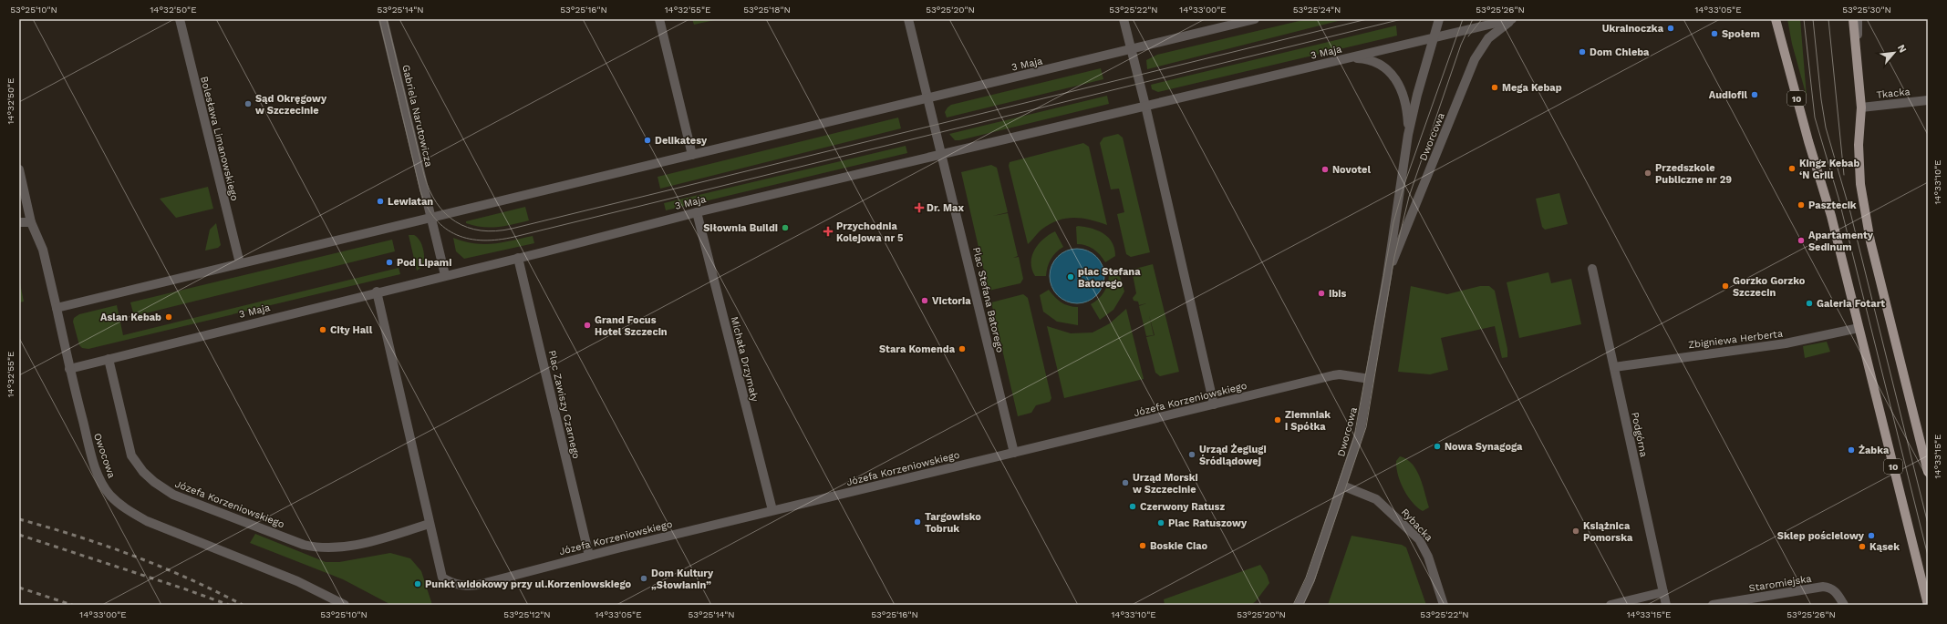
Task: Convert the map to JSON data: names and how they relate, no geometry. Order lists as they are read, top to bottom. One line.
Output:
{"streets":{"main road":["10"],"street":["3 Maja","Tkacka","Gabriela Narutowicza","Dworcowa","Bolesława Limanowskiego","Plac Stefana Batorego","Zbigniewa Herberta","Michała Drzymały","Józefa Korzeniowskiego","Plac Zawiszy Czarnego","Podgórna","Owocowa","Rybacka","Staromiejska"]},"crossings":[["3 Maja","Gabriela Narutowicza"],["3 Maja","Dworcowa"],["3 Maja","Bolesława Limanowskiego"],["3 Maja","Plac Stefana Batorego"],["3 Maja","Michała Drzymały"],["3 Maja","Józefa Korzeniowskiego"],["3 Maja","Plac Zawiszy Czarnego"],["3 Maja","Owocowa"],["10","Zbigniewa Herberta"],["Dworcowa","Józefa Korzeniowskiego"],["Dworcowa","Rybacka"],["Plac Stefana Batorego","Józefa Korzeniowskiego"],["Zbigniewa Herberta","Podgórna"],["Michała Drzymały","Józefa Korzeniowskiego"],["Józefa Korzeniowskiego","Plac Zawiszy Czarnego"]],"places":{"other":["Ukrainoczka","Społem","Dom Chleba","Mega Kebap","Audiofil","Sąd Okręgowy w Szczecinie","Delikatesy","Kingz Kebab ‘N Grill","Novotel","Przedszkole Publiczne nr 29","Lewiatan","Pasztecik","Siłownia Buildi","Apartamenty Sedinum","Pod Lipami","plac Stefana Batorego","Gorzko Gorzko Szczecin","Ibis","Victoria","Galeria Fotart","Aslan Kebab","Grand Focus Hotel Szczecin","City Hall","Stara Komenda","Ziemniak i Spółka","Nowa Synagoga","Żabka","Urząd Żeglugi Śródlądowej","Urząd Morski w Szczecinie","Czerwony Ratusz","Targowisko Tobruk","Plac Ratuszowy","Książnica Pomorska","Sklep pościelowy","Boskie Ciao","Kąsek","Dom Kultury „Słowianin”","Punkt widokowy przy ul.Korzeniowskiego"],"health":["Dr. Max","Przychodnia Kolejowa nr 5"]},"north":"top right","coordinates":["53°25'10\"N","14°32'50\"E","53°25'14\"N","53°25'16\"N","14°32'55\"E","53°25'18\"N","53°25'20\"N","53°25'22\"N","14°33'00\"E","53°25'24\"N","53°25'26\"N","14°33'05\"E","53°25'30\"N","14°33'10\"E","14°33'15\"E","53°25'12\"N"]}
